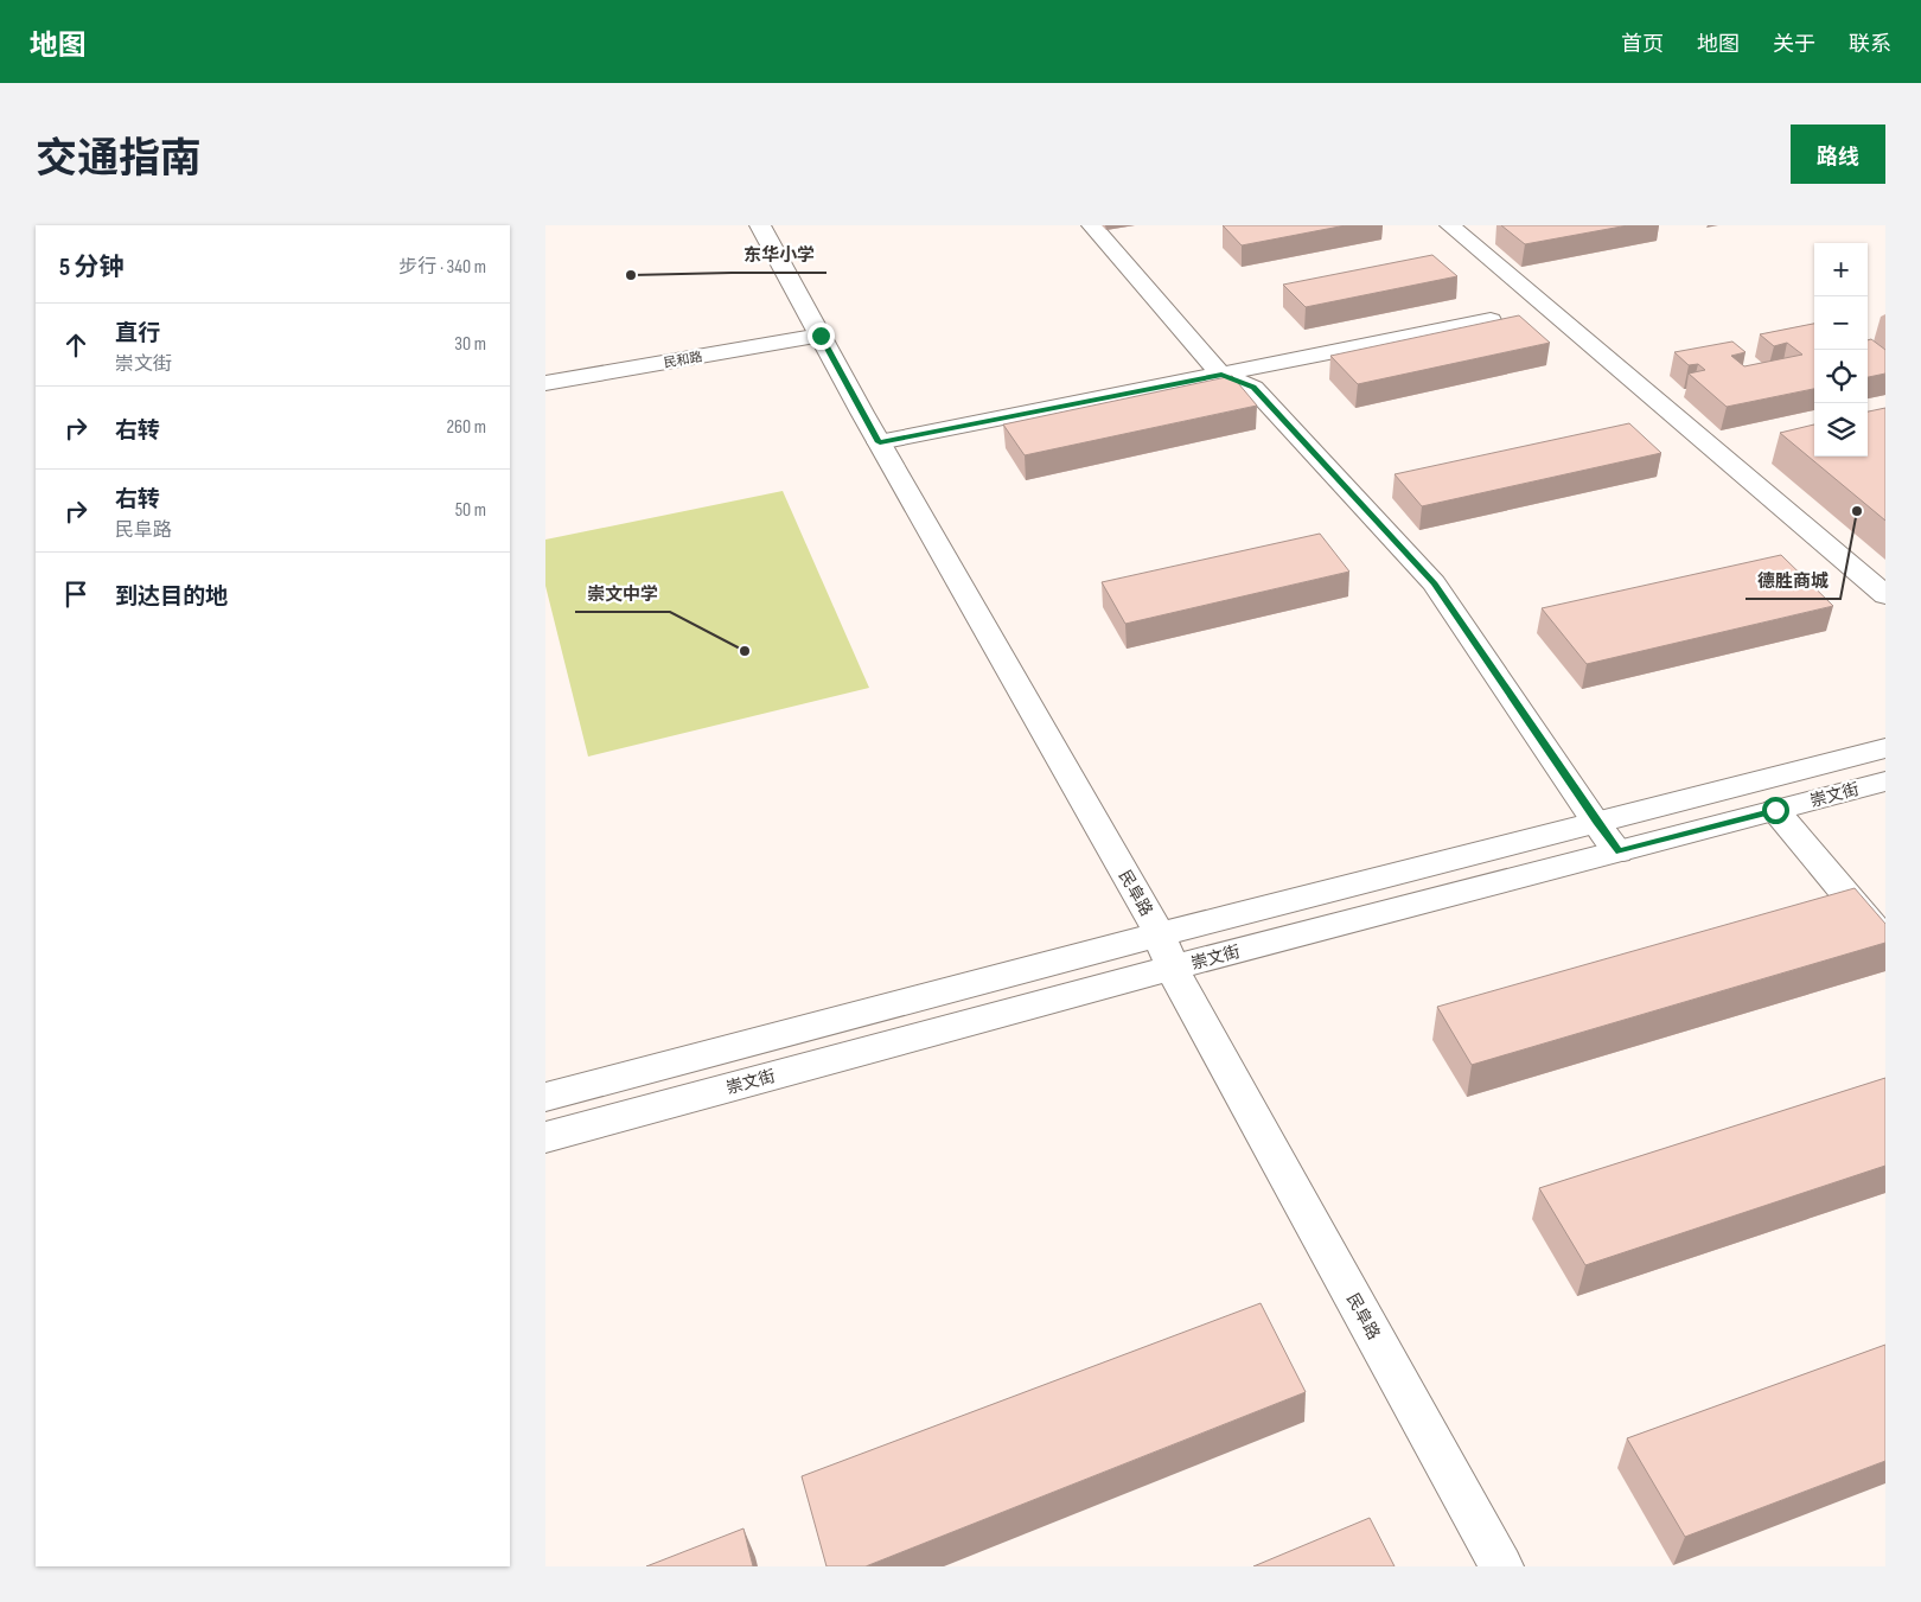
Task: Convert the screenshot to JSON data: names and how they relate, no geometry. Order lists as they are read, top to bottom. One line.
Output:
{"streets":{"street":["民和路","崇文街","民阜路"]},"crossings":[["民和路","民阜路"],["崇文街","民阜路"]],"places":["东华小学","德胜商城","崇文中学"],"page":{"header":"地图","nav":["首页","地图","关于","联系"],"title":"交通指南","buttons":"路线","heading":["5 分钟","步行 · 340 m"],"map_buttons":["+","−"],"list":[["直行","崇文街","30 m"],["右转","260 m"],["右转","民阜路","50 m"],"到达目的地"]}}
